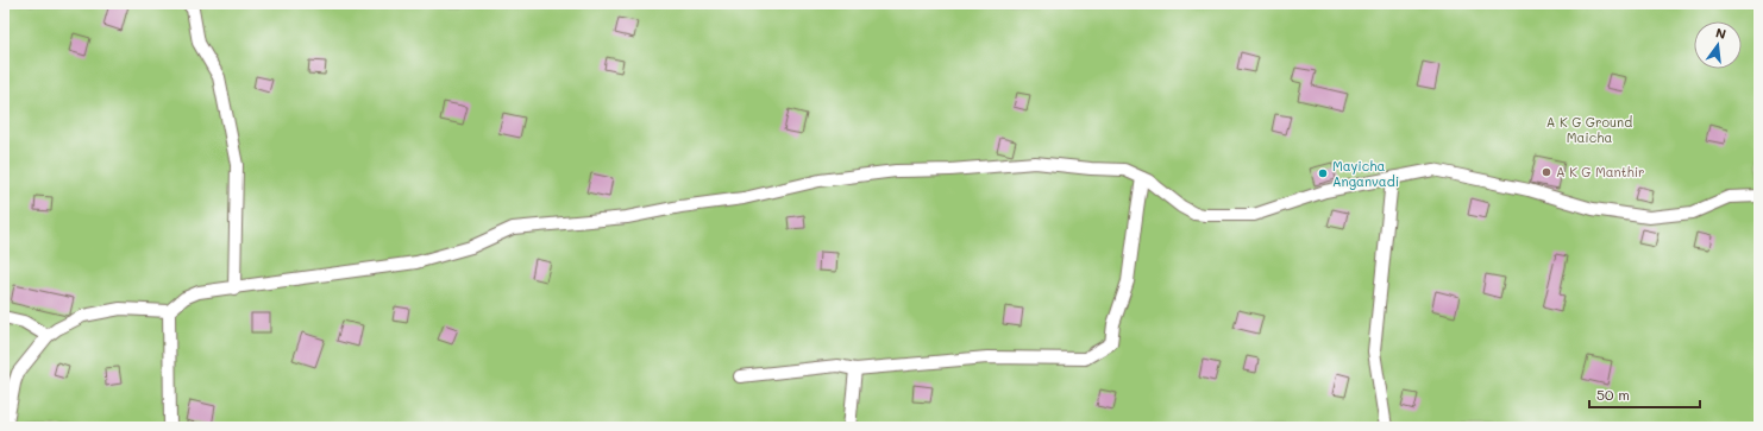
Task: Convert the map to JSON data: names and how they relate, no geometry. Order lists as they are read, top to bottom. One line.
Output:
{"parks":["A K G Ground Maicha"],"places":["A K G Manthir","Mayicha Anganvadi"],"scale_bar":"50 m","north":"top"}
